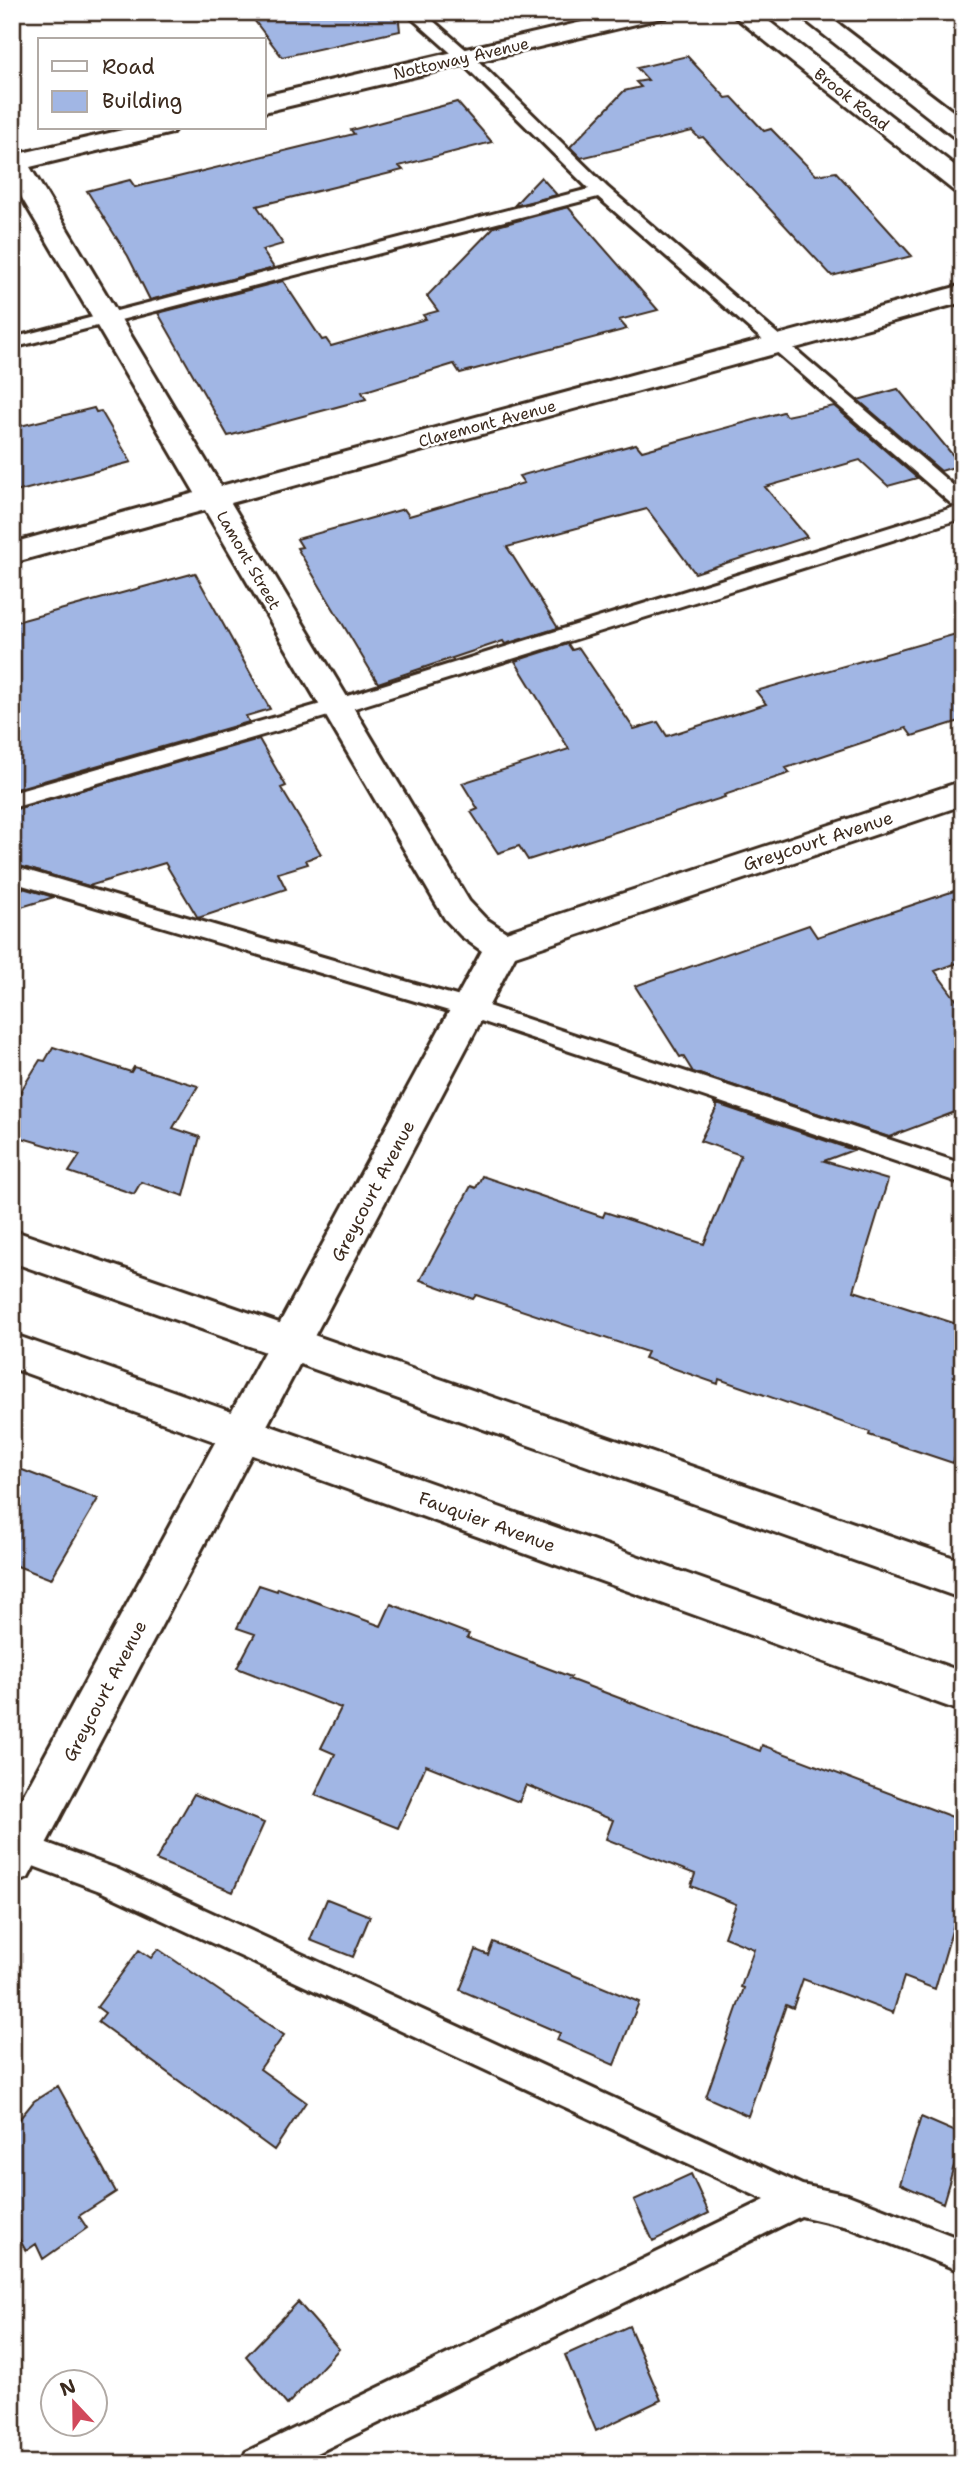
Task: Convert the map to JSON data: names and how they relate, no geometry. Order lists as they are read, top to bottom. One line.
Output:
{"streets":{"street":["Nottoway Avenue","Brook Road","Claremont Avenue","Lamont Street","Greycourt Avenue","Fauquier Avenue"]},"crossings":[["Claremont Avenue","Lamont Street"],["Lamont Street","Greycourt Avenue"],["Greycourt Avenue","Fauquier Avenue"]],"legend":["Road","Building"],"north":"top"}
